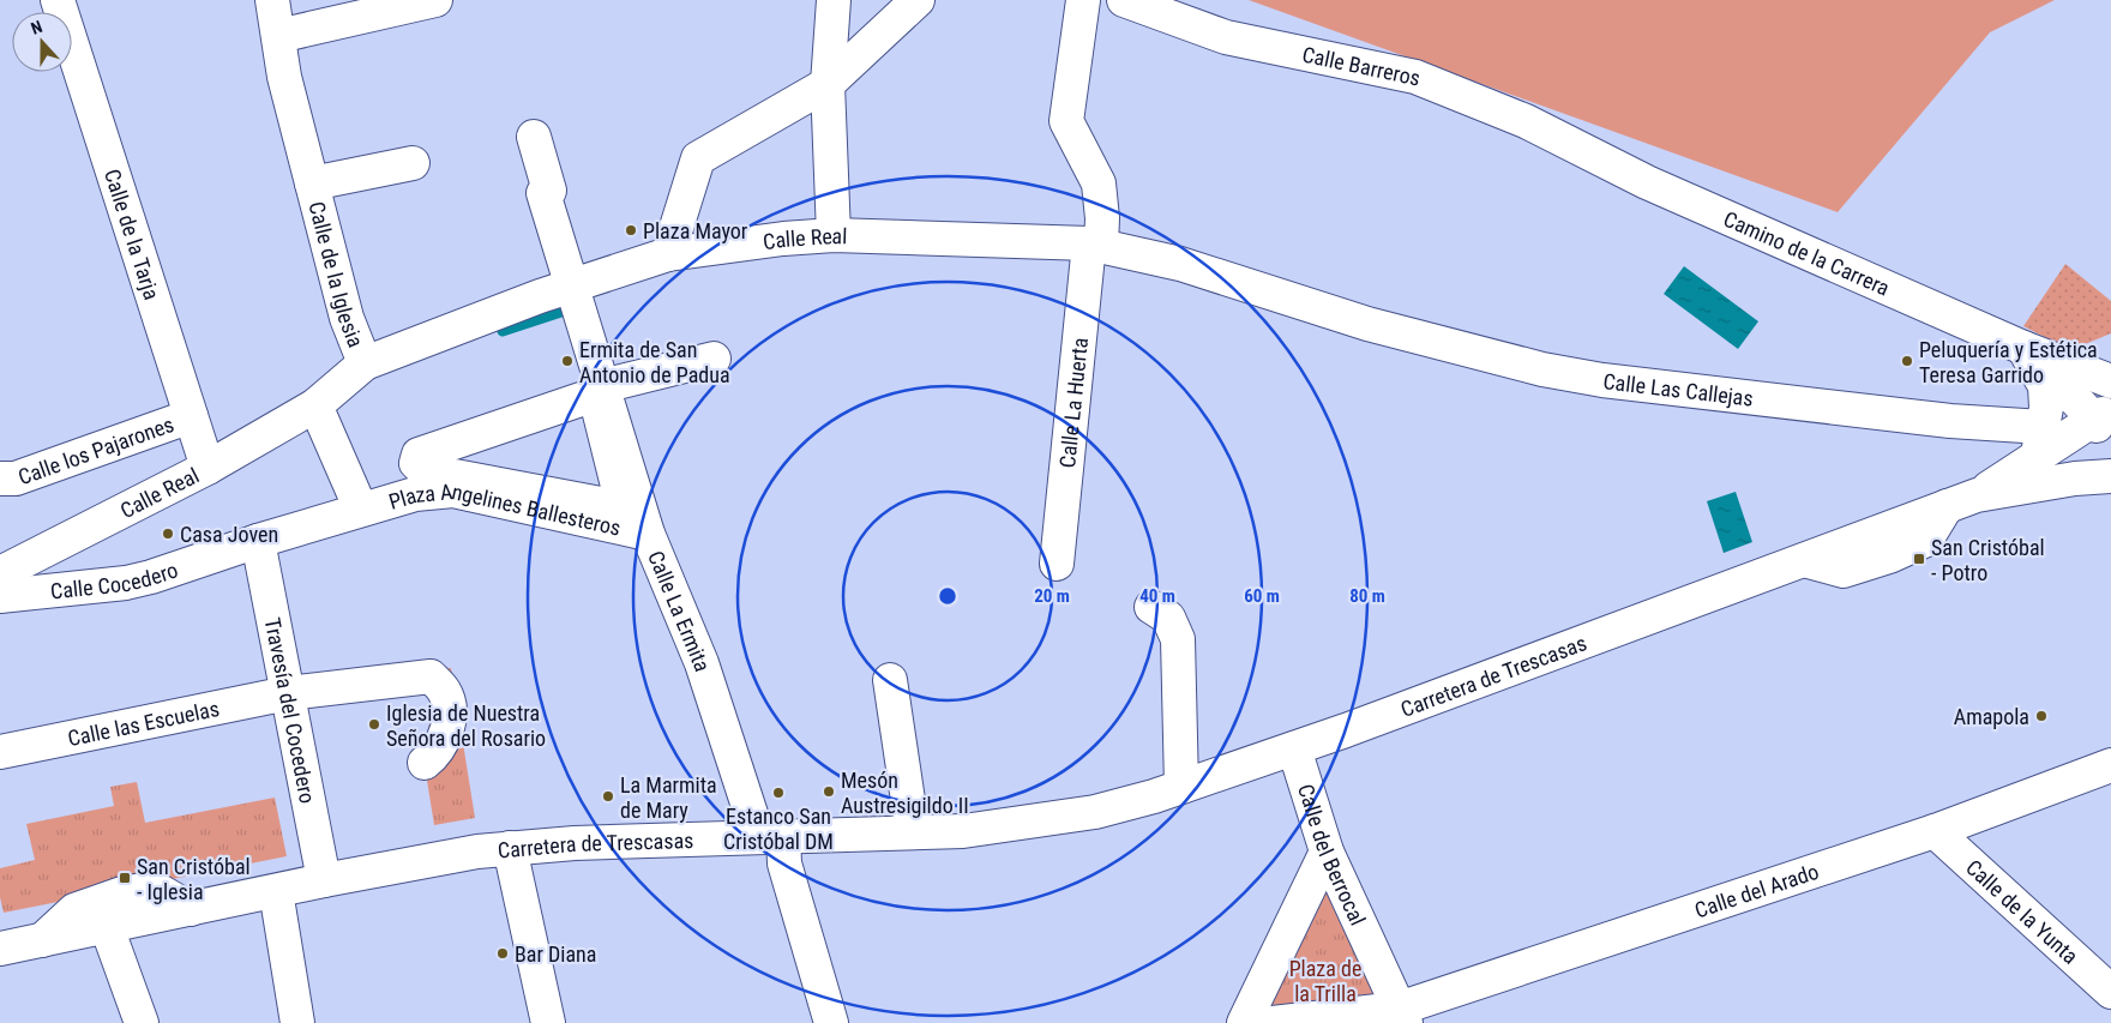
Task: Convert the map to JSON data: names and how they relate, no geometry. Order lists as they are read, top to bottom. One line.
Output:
{"streets":{"street":["Calle Barreros","Calle de la Tarja","Calle Real","Camino de la Carrera","Calle de la Iglesia","Calle Las Callejas","Calle La Huerta","Calle los Pajarones","Plaza Angelines Ballesteros","Calle Cocedero","Calle La Ermita","Carretera de Trescasas","Travesía del Cocedero","Calle las Escuelas","Calle del Berrocal","Calle del Arado","Calle de la Yunta"]},"crossings":[["Calle Barreros","Camino de la Carrera"],["Calle de la Tarja","Calle Real"],["Calle de la Tarja","Calle los Pajarones"],["Calle Real","Calle de la Iglesia"],["Calle Real","Calle Las Callejas"],["Calle Real","Calle La Huerta"],["Calle Real","Calle La Ermita"],["Camino de la Carrera","Carretera de Trescasas"],["Calle Las Callejas","Carretera de Trescasas"],["Plaza Angelines Ballesteros","Calle Cocedero"],["Plaza Angelines Ballesteros","Calle La Ermita"],["Calle Cocedero","Travesía del Cocedero"],["Calle La Ermita","Carretera de Trescasas"],["Carretera de Trescasas","Travesía del Cocedero"],["Carretera de Trescasas","Calle del Berrocal"],["Travesía del Cocedero","Calle las Escuelas"],["Calle del Berrocal","Calle del Arado"],["Calle del Arado","Calle de la Yunta"]],"parks":["Plaza de la Trilla"],"places":{"other":["Plaza Mayor","Ermita de San Antonio de Padua","Peluquería y Estética Teresa Garrido","Casa Joven","Amapola","Iglesia de Nuestra Señora del Rosario","Mesón Austresigildo II","Estanco San Cristóbal DM","La Marmita de Mary","Bar Diana"],"transit":["San Cristóbal - Potro","San Cristóbal - Iglesia"]},"north":"top","rings":["20 m","40 m","60 m","80 m"]}
